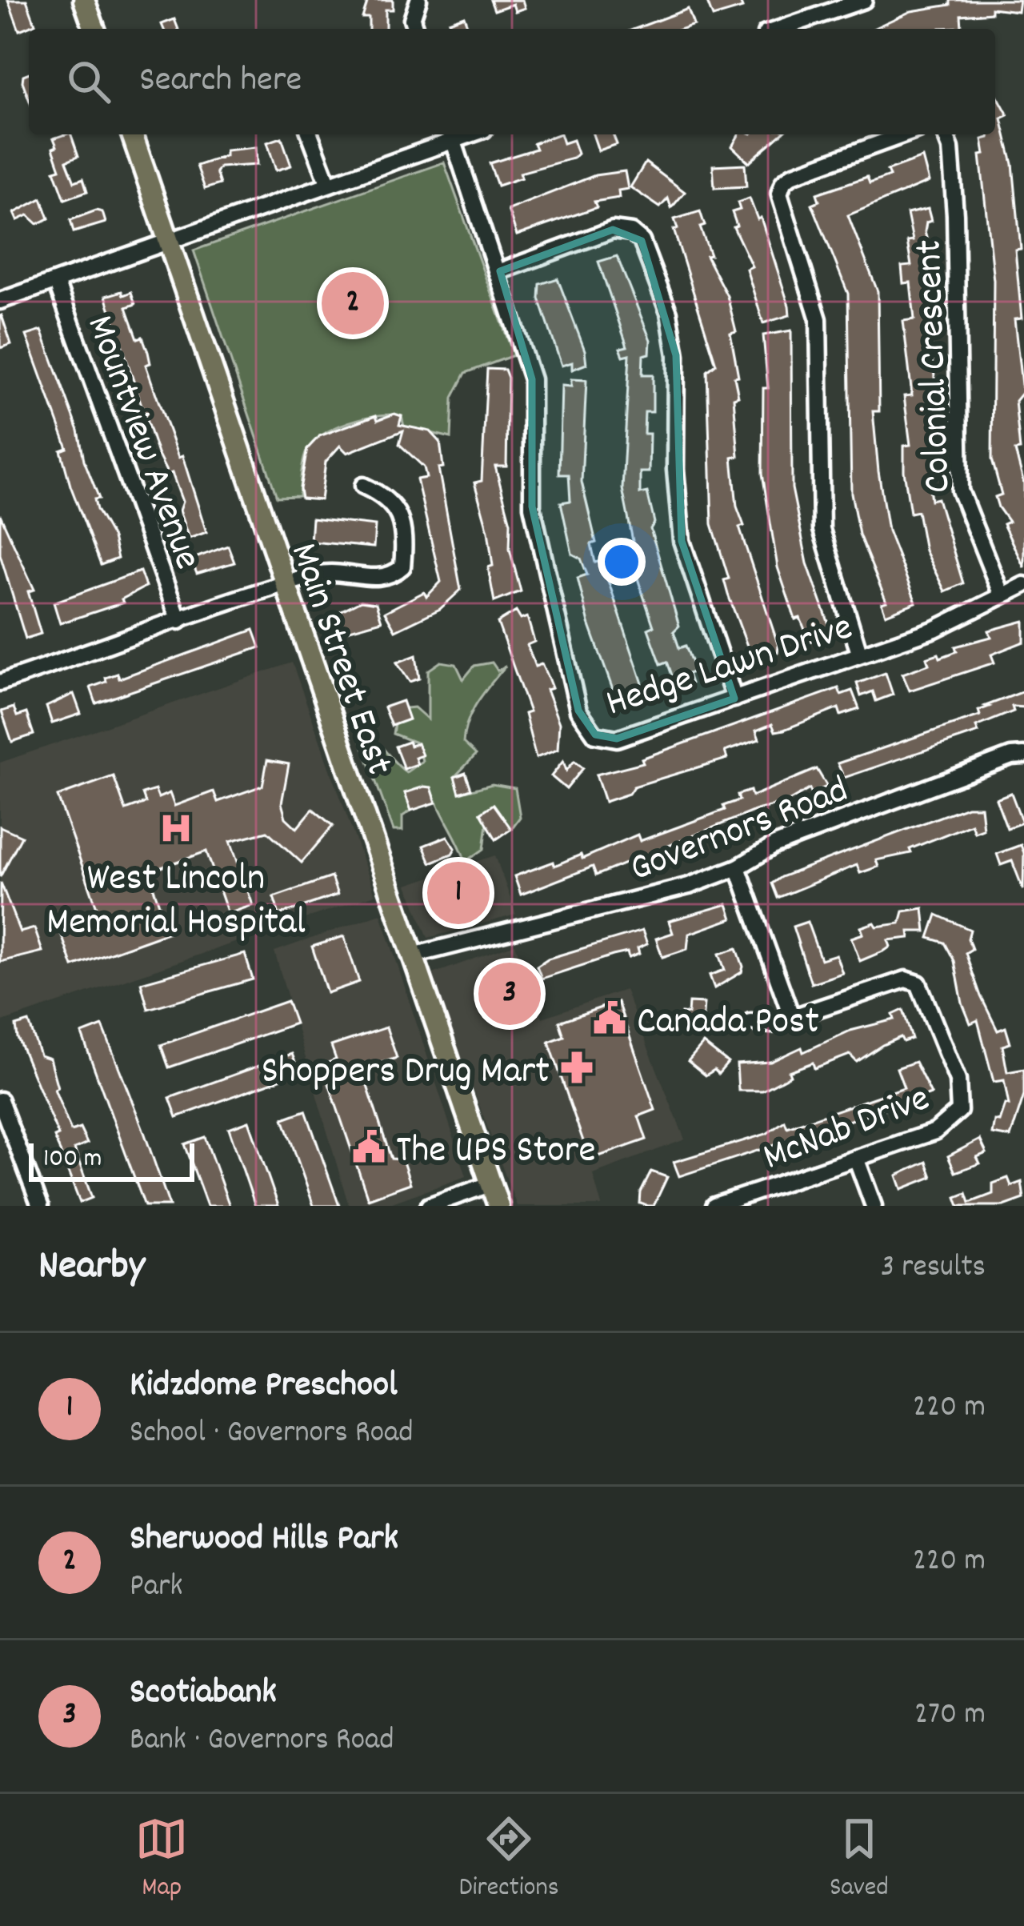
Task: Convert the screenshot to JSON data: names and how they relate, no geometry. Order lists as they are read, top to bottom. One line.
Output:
{"streets":{"main road":["Main Street East"],"street":["Colonial Crescent","Mountview Avenue","Hedge Lawn Drive","Governors Road","McNab Drive"]},"crossings":[["Colonial Crescent","Hedge Lawn Drive"],["Main Street East","Governors Road"]],"places":{"hospital":["West Lincoln Memorial Hospital"],"public building":["Canada Post","The UPS Store"],"pharmacy":["Shoppers Drug Mart"]},"scale_bar":"100 m","page":{"search":"Search here","pins":["2","1","3"],"scale":"100 m","heading":["Nearby","3 results"],"list":[{"mark":"1","name":"Kidzdome Preschool","note":"School · Governors Road","value":"220 m"},{"mark":"2","name":"Sherwood Hills Park","note":"Park","value":"220 m"},{"mark":"3","name":"Scotiabank","note":"Bank · Governors Road","value":"270 m"}],"nav":["Map","Directions","Saved"]}}
